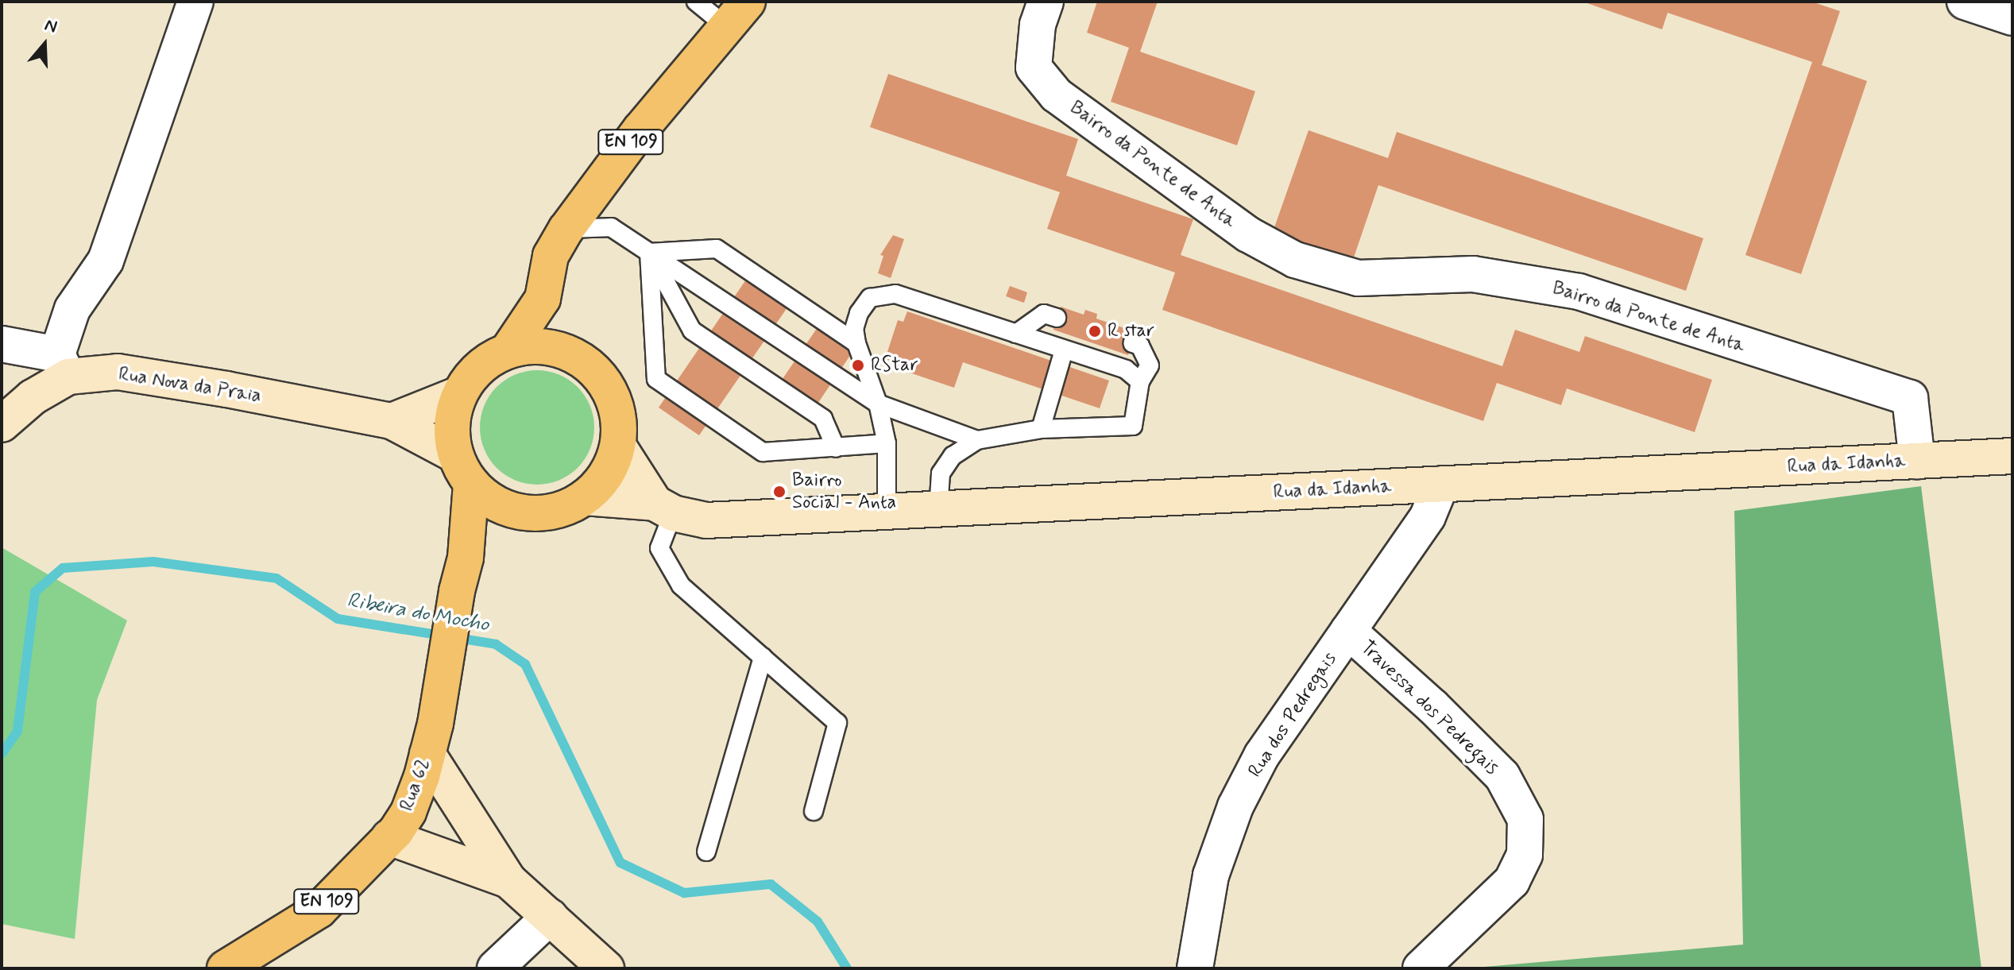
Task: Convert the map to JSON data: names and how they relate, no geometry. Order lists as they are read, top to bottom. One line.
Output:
{"streets":{"main road":["EN 109","Rua Nova da Praia","Rua da Idanha","Rua 62"],"street":["Bairro da Ponte de Anta","Travessa dos Pedregais","Rua dos Pedregais"]},"crossings":[["EN 109","Rua Nova da Praia"],["EN 109","Rua da Idanha"],["EN 109","Rua 62"],["Bairro da Ponte de Anta","Rua da Idanha"],["Rua Nova da Praia","Rua da Idanha"],["Rua Nova da Praia","Rua 62"],["Rua da Idanha","Rua dos Pedregais"],["Rua da Idanha","Rua 62"],["Travessa dos Pedregais","Rua dos Pedregais"]],"water":["Ribeira do Mocho"],"places":["R star","RStar","Bairro Social - Anta"],"north":"top"}
